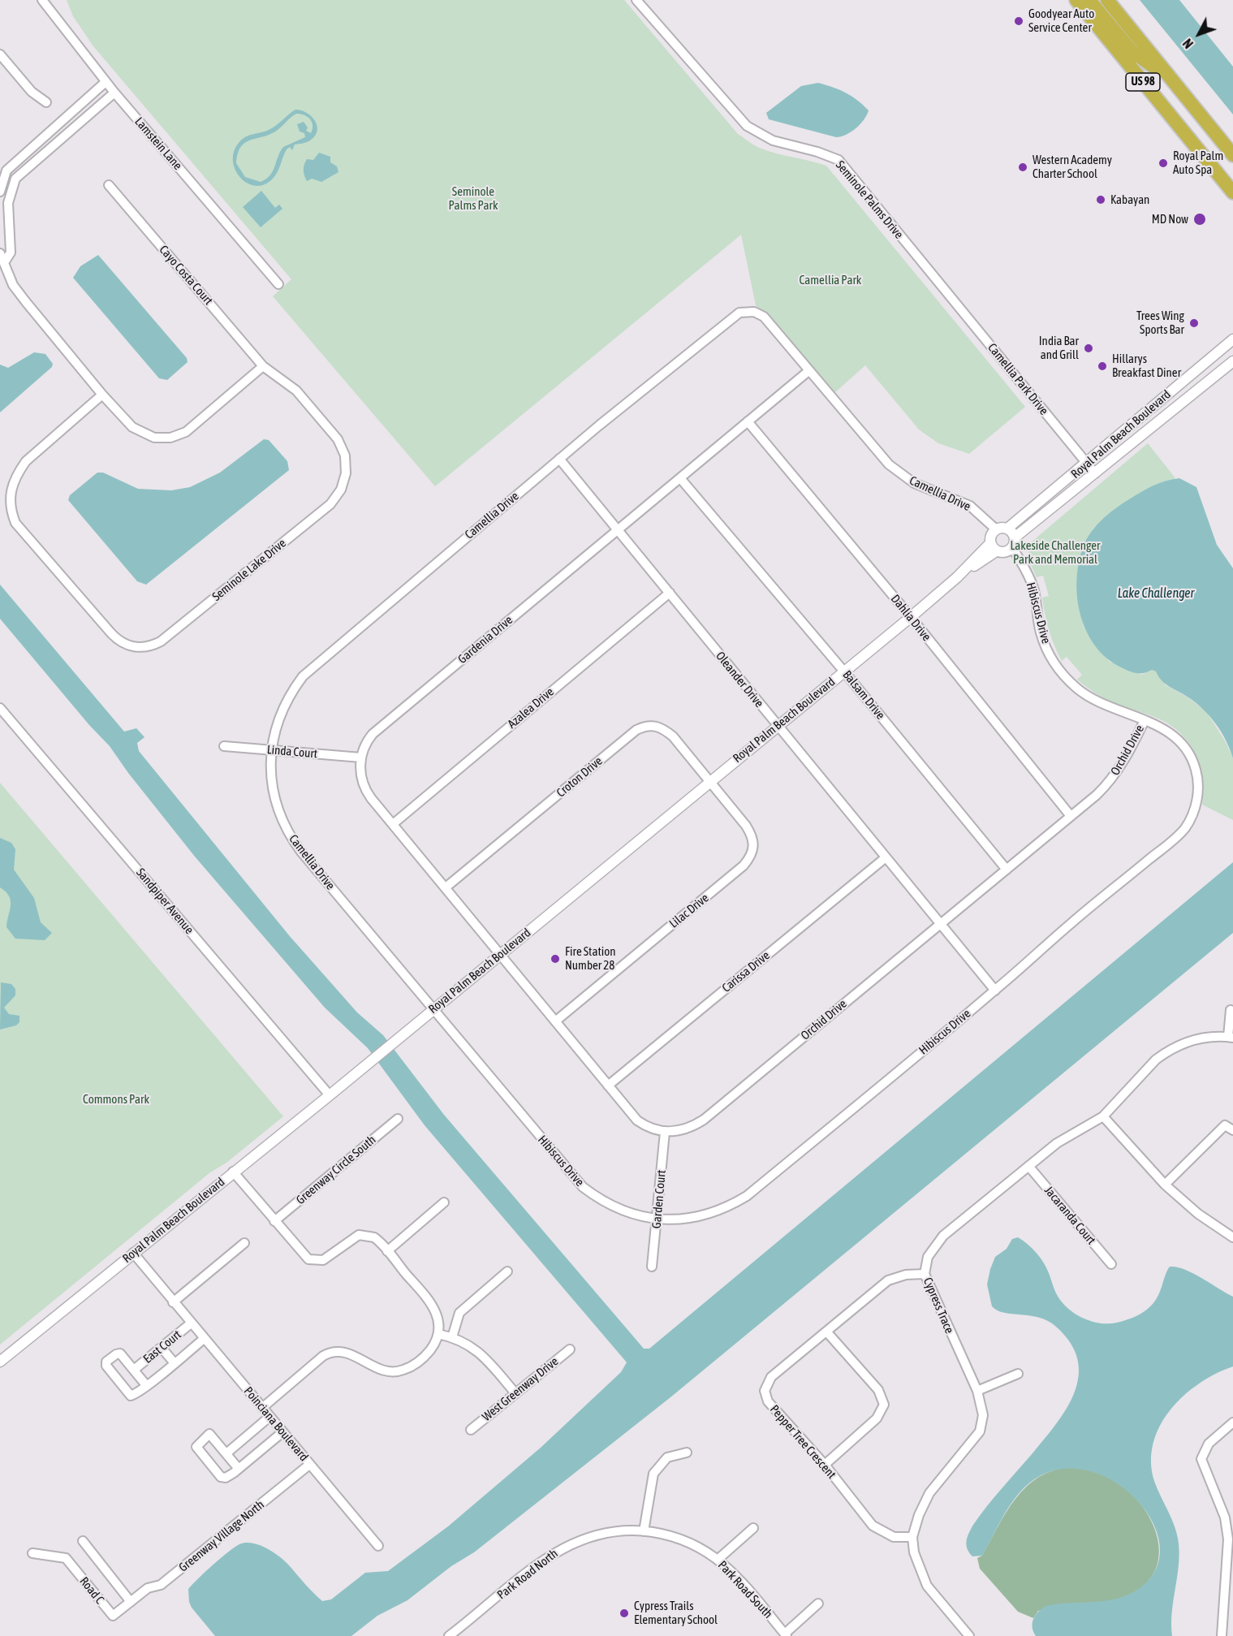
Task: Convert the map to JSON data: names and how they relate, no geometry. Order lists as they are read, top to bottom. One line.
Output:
{"streets":{"highway":["US 98"],"street":["Lamstein Lane","Seminole Palms Drive","Cayo Costa Court","Camellia Park Drive","Royal Palm Beach Boulevard","Camellia Drive","Seminole Lake Drive","Hibiscus Drive","Dahlia Drive","Gardenia Drive","Oleander Drive","Balsam Drive","Azalea Drive","Orchid Drive","Linda Court","Croton Drive","Sandpiper Avenue","Lilac Drive","Carissa Drive","Greenway Circle South","Garden Court","Jacaranda Court","Cypress Trace","East Court","West Greenway Drive","Poinciana Boulevard","Pepper Tree Crescent","Greenway Village North","Park Road North","Park Road South","Road C"]},"crossings":[["Seminole Palms Drive","Camellia Park Drive"],["Cayo Costa Court","Seminole Lake Drive"],["Camellia Park Drive","Royal Palm Beach Boulevard"],["Royal Palm Beach Boulevard","Camellia Drive"],["Royal Palm Beach Boulevard","Hibiscus Drive"],["Royal Palm Beach Boulevard","Dahlia Drive"],["Royal Palm Beach Boulevard","Gardenia Drive"],["Royal Palm Beach Boulevard","Oleander Drive"],["Royal Palm Beach Boulevard","Balsam Drive"],["Royal Palm Beach Boulevard","Orchid Drive"],["Royal Palm Beach Boulevard","Croton Drive"],["Royal Palm Beach Boulevard","Sandpiper Avenue"],["Royal Palm Beach Boulevard","Lilac Drive"],["Royal Palm Beach Boulevard","Poinciana Boulevard"],["Camellia Drive","Hibiscus Drive"],["Camellia Drive","Gardenia Drive"],["Camellia Drive","Oleander Drive"],["Camellia Drive","Linda Court"],["Hibiscus Drive","Oleander Drive"],["Hibiscus Drive","Orchid Drive"],["Hibiscus Drive","Garden Court"],["Dahlia Drive","Gardenia Drive"],["Dahlia Drive","Orchid Drive"],["Gardenia Drive","Oleander Drive"],["Gardenia Drive","Balsam Drive"],["Gardenia Drive","Azalea Drive"],["Gardenia Drive","Orchid Drive"],["Gardenia Drive","Linda Court"],["Gardenia Drive","Croton Drive"],["Oleander Drive","Azalea Drive"],["Oleander Drive","Orchid Drive"],["Oleander Drive","Carissa Drive"],["Balsam Drive","Orchid Drive"],["Orchid Drive","Lilac Drive"],["Orchid Drive","Carissa Drive"],["Orchid Drive","Garden Court"],["Croton Drive","Lilac Drive"],["Jacaranda Court","Cypress Trace"],["Cypress Trace","Pepper Tree Crescent"],["East Court","Poinciana Boulevard"],["Poinciana Boulevard","Greenway Village North"],["Greenway Village North","Road C"],["Park Road North","Park Road South"]],"water":["Lake Challenger"],"parks":["Seminole Palms Park","Camellia Park","Lakeside Challenger Park and Memorial","Commons Park"],"places":["Goodyear Auto Service Center","Royal Palm Auto Spa","Western Academy Charter School","Kabayan","MD Now","Trees Wing Sports Bar","India Bar and Grill","Hillarys Breakfast Diner","Fire Station Number 28","Cypress Trails Elementary School"],"north":"bottom left"}
